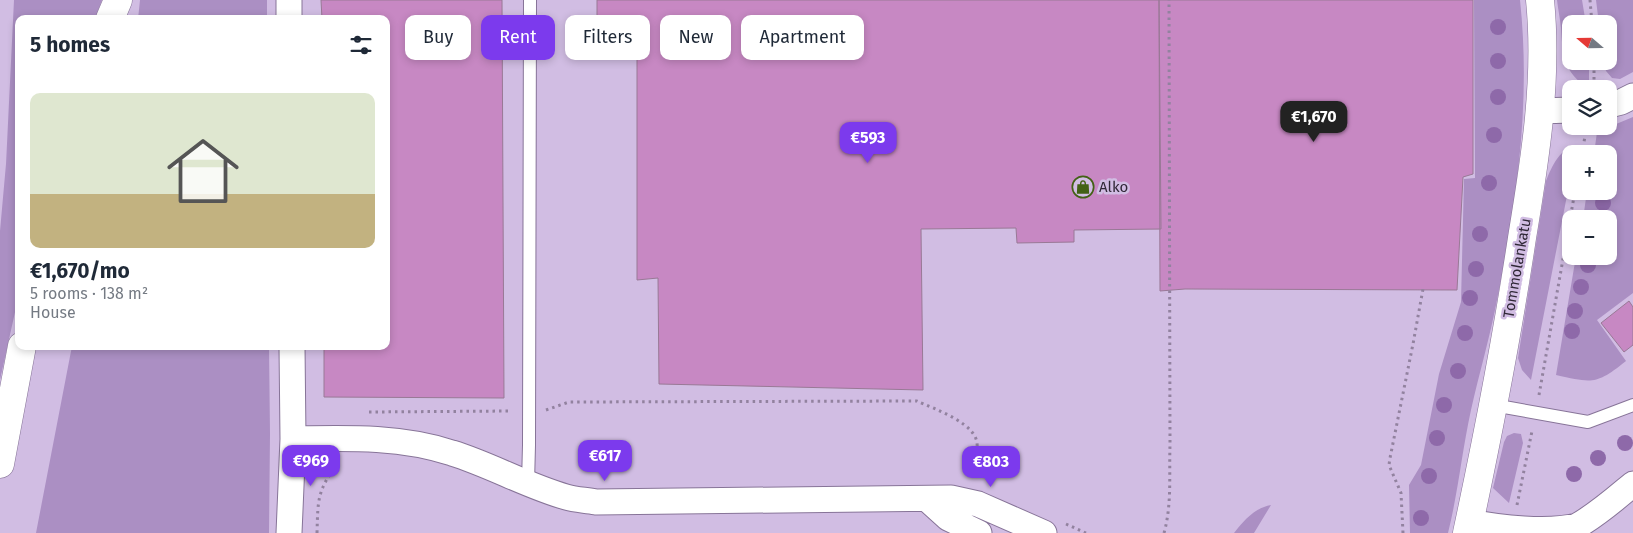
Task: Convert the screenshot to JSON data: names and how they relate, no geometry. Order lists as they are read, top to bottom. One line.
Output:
{"streets":{"main road":["Tommolankatu"]},"places":{"shop":["Alko"]},"north":"left","page":{"map_buttons":["+","−"],"chip":["Buy","Rent","Filters","New","Apartment"],"heading":"5 homes","list":[{"name":"€1,670/mo","note":"5 rooms · 138 m² · House"}],"price":["€1,670","€593","€617","€969","€803"]}}
